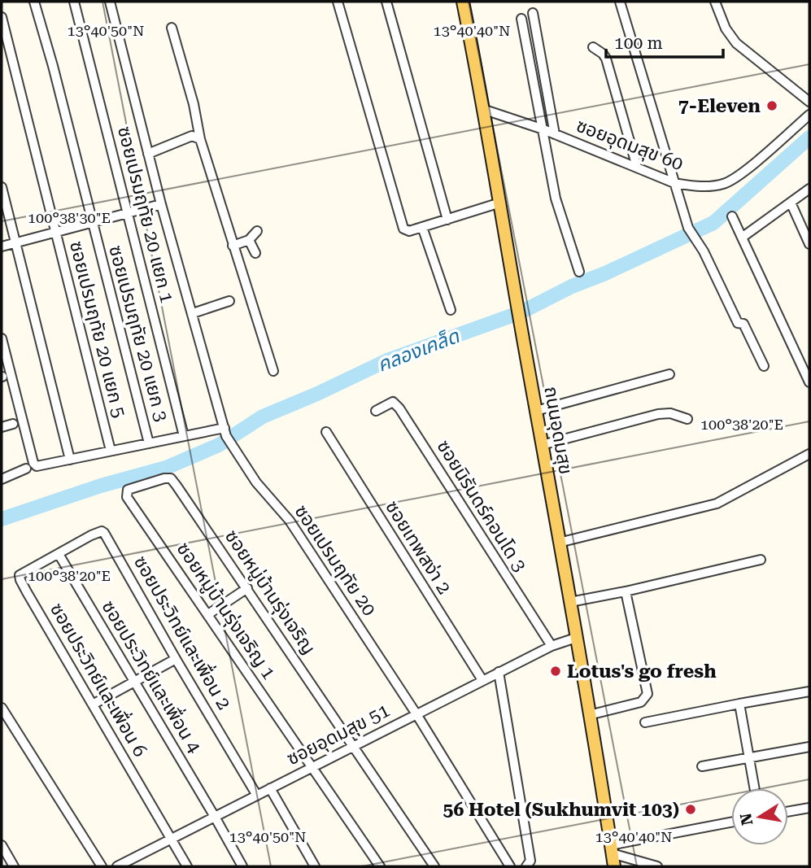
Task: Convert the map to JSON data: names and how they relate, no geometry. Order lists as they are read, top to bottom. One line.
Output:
{"streets":{"main road":["ถนนอุดมสุข"],"street":["ซอยอุดมสุข 60","ซอยเปรมฤทัย 20 แยก 1","ซอยเปรมฤทัย 20 แยก 5","ซอยเปรมฤทัย 20 แยก 3","ซอยนิรันดร์คอนโด 3","ซอยเทพสง่า 2","ซอยเปรมฤทัย 20","ซอยหมู่บ้านรุ่งเจริญ","ซอยหมู่บ้านรุ่งเจริญ 1","ซอยประวิทย์และเพื่อน 2","ซอยประวิทย์และเพื่อน 4","ซอยประวิทย์และเพื่อน 6","ซอยอุดมสุข 51"]},"crossings":[["ซอยอุดมสุข 60","ถนนอุดมสุข"],["ถนนอุดมสุข","ซอยอุดมสุข 51"],["ซอยนิรันดร์คอนโด 3","ซอยอุดมสุข 51"],["ซอยเทพสง่า 2","ซอยอุดมสุข 51"],["ซอยเปรมฤทัย 20","ซอยอุดมสุข 51"],["ซอยหมู่บ้านรุ่งเจริญ","ซอยหมู่บ้านรุ่งเจริญ 1"],["ซอยหมู่บ้านรุ่งเจริญ","ซอยอุดมสุข 51"],["ซอยหมู่บ้านรุ่งเจริญ 1","ซอยอุดมสุข 51"],["ซอยประวิทย์และเพื่อน 2","ซอยประวิทย์และเพื่อน 4"],["ซอยประวิทย์และเพื่อน 2","ซอยประวิทย์และเพื่อน 6"],["ซอยประวิทย์และเพื่อน 2","ซอยอุดมสุข 51"],["ซอยประวิทย์และเพื่อน 4","ซอยประวิทย์และเพื่อน 6"],["ซอยประวิทย์และเพื่อน 4","ซอยอุดมสุข 51"],["ซอยประวิทย์และเพื่อน 6","ซอยอุดมสุข 51"]],"water":["คลองเคล็ด"],"places":["7-Eleven","Lotus's go fresh","56 Hotel (Sukhumvit 103)"],"scale_bar":"100 m","north":"left","coordinates":["13°40'50\"N","13°40'40\"N","100°38'30\"E","100°38'20\"E"]}
